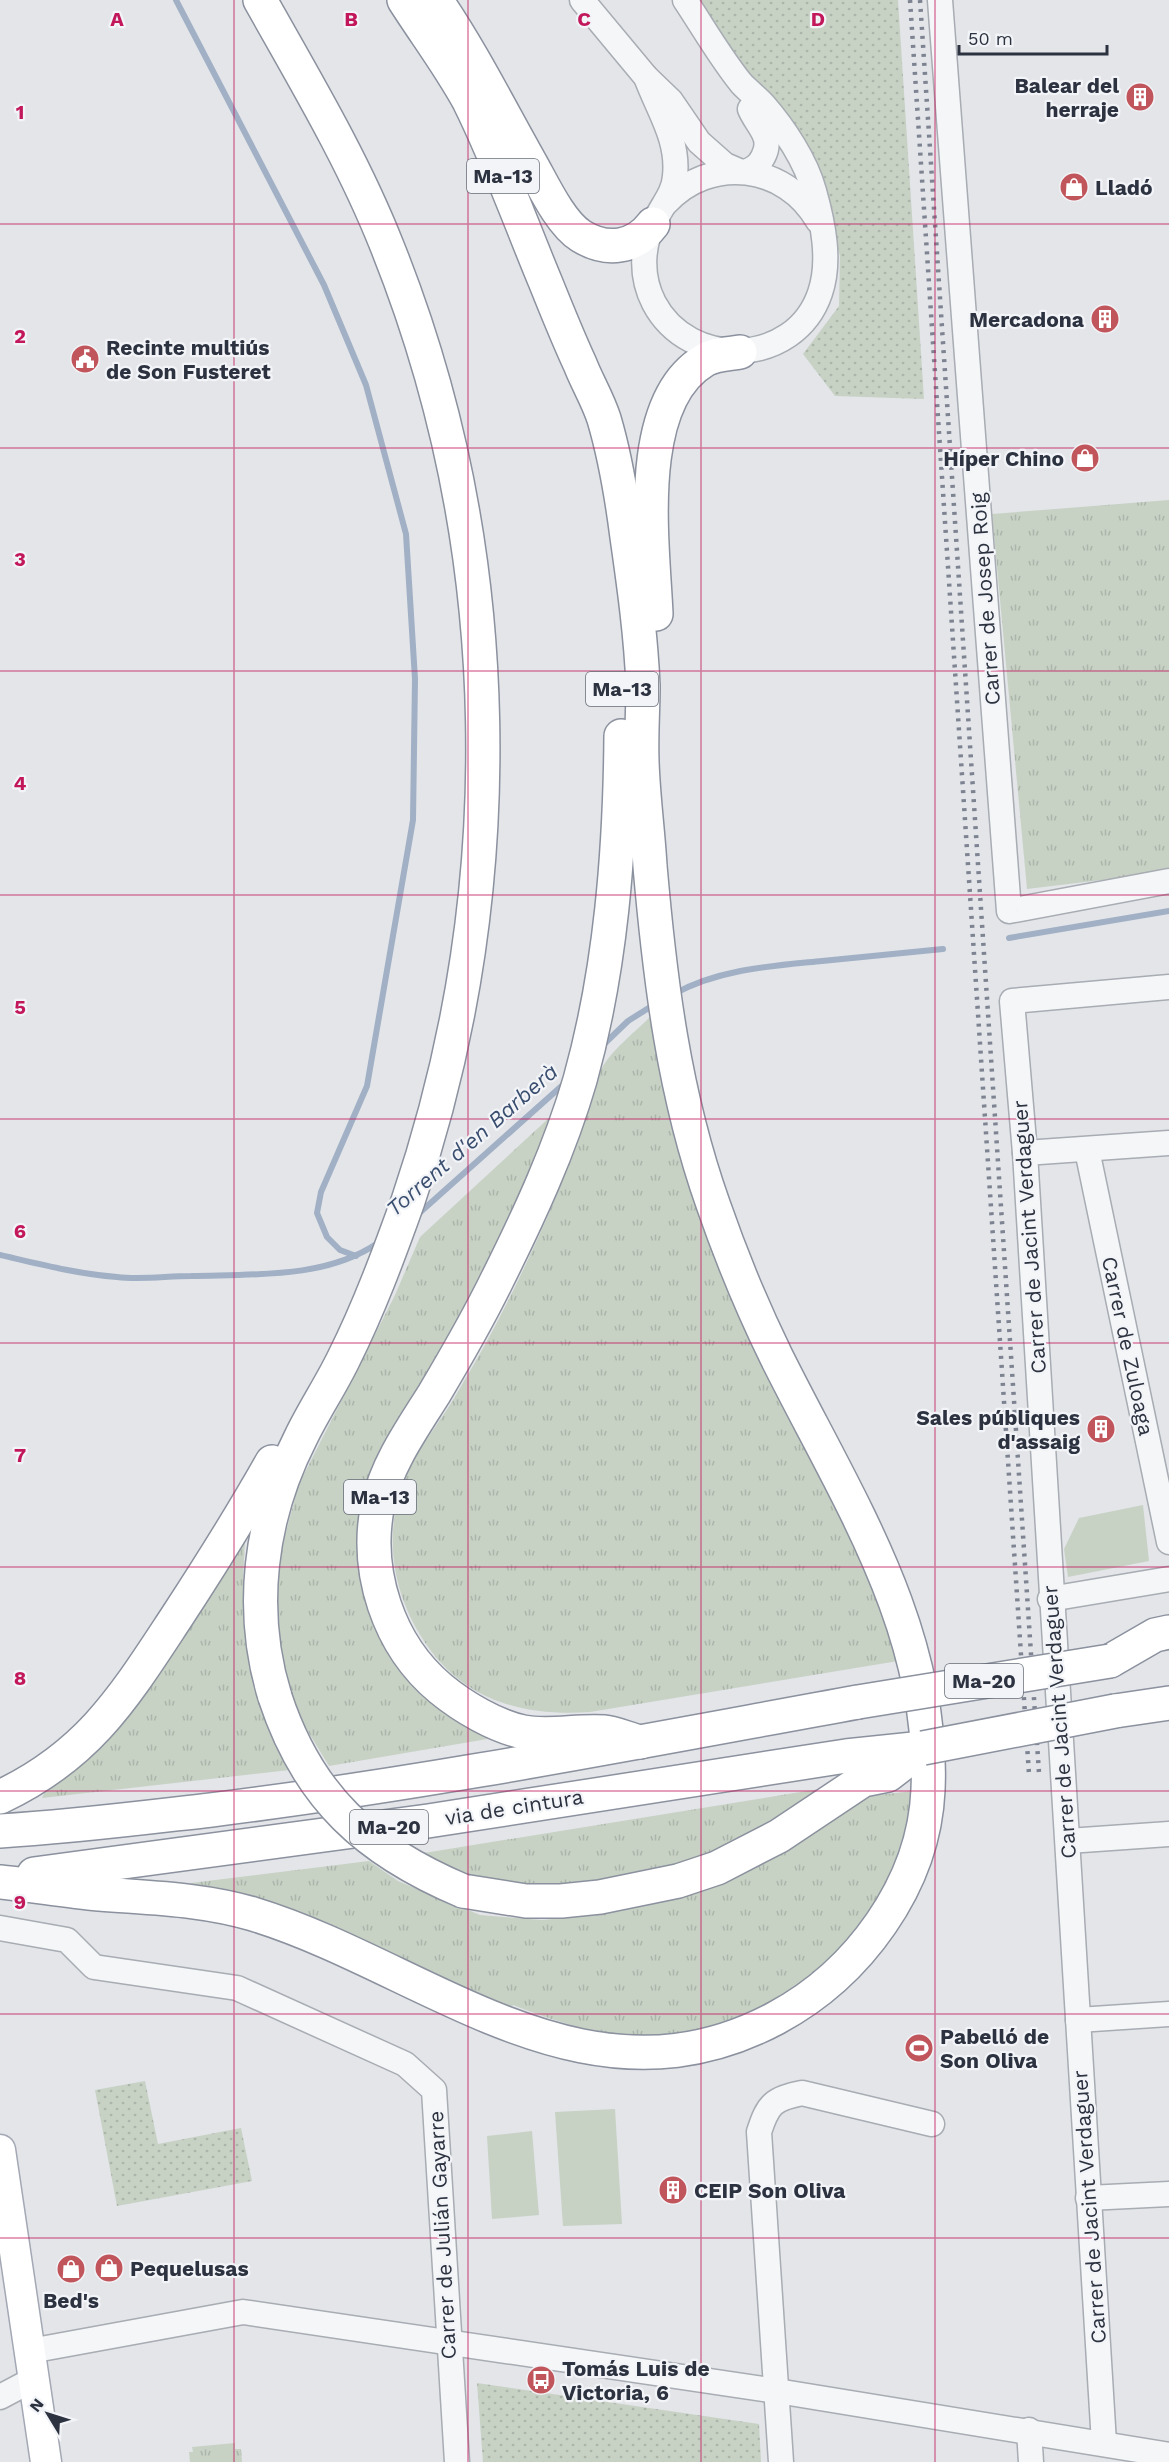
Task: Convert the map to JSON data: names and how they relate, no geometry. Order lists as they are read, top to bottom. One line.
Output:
{"streets":{"highway":["Ma-13","Ma-20","via de cintura"],"street":["Carrer de Josep Roig","Carrer de Jacint Verdaguer","Carrer de Zuloaga","Carrer de Julián Gayarre"]},"crossings":[["Ma-13","Ma-20"],["Ma-13","via de cintura"],["Ma-20","via de cintura"]],"water":["Torrent d'en Barberà"],"places":{"building":["Balear del herraje","Mercadona","Sales públiques d'assaig","CEIP Son Oliva"],"shop":["Lladó","Híper Chino","Pequelusas","Bed's"],"public building":["Recinte multiús de Son Fusteret"],"sports":["Pabelló de Son Oliva"],"bus stop":["Tomás Luis de Victoria, 6"]},"scale_bar":"50 m","north":"top left","grid":{"columns":["A","B","C","D"],"rows":["1","2","3","4","5","6","7","8","9"]}}
